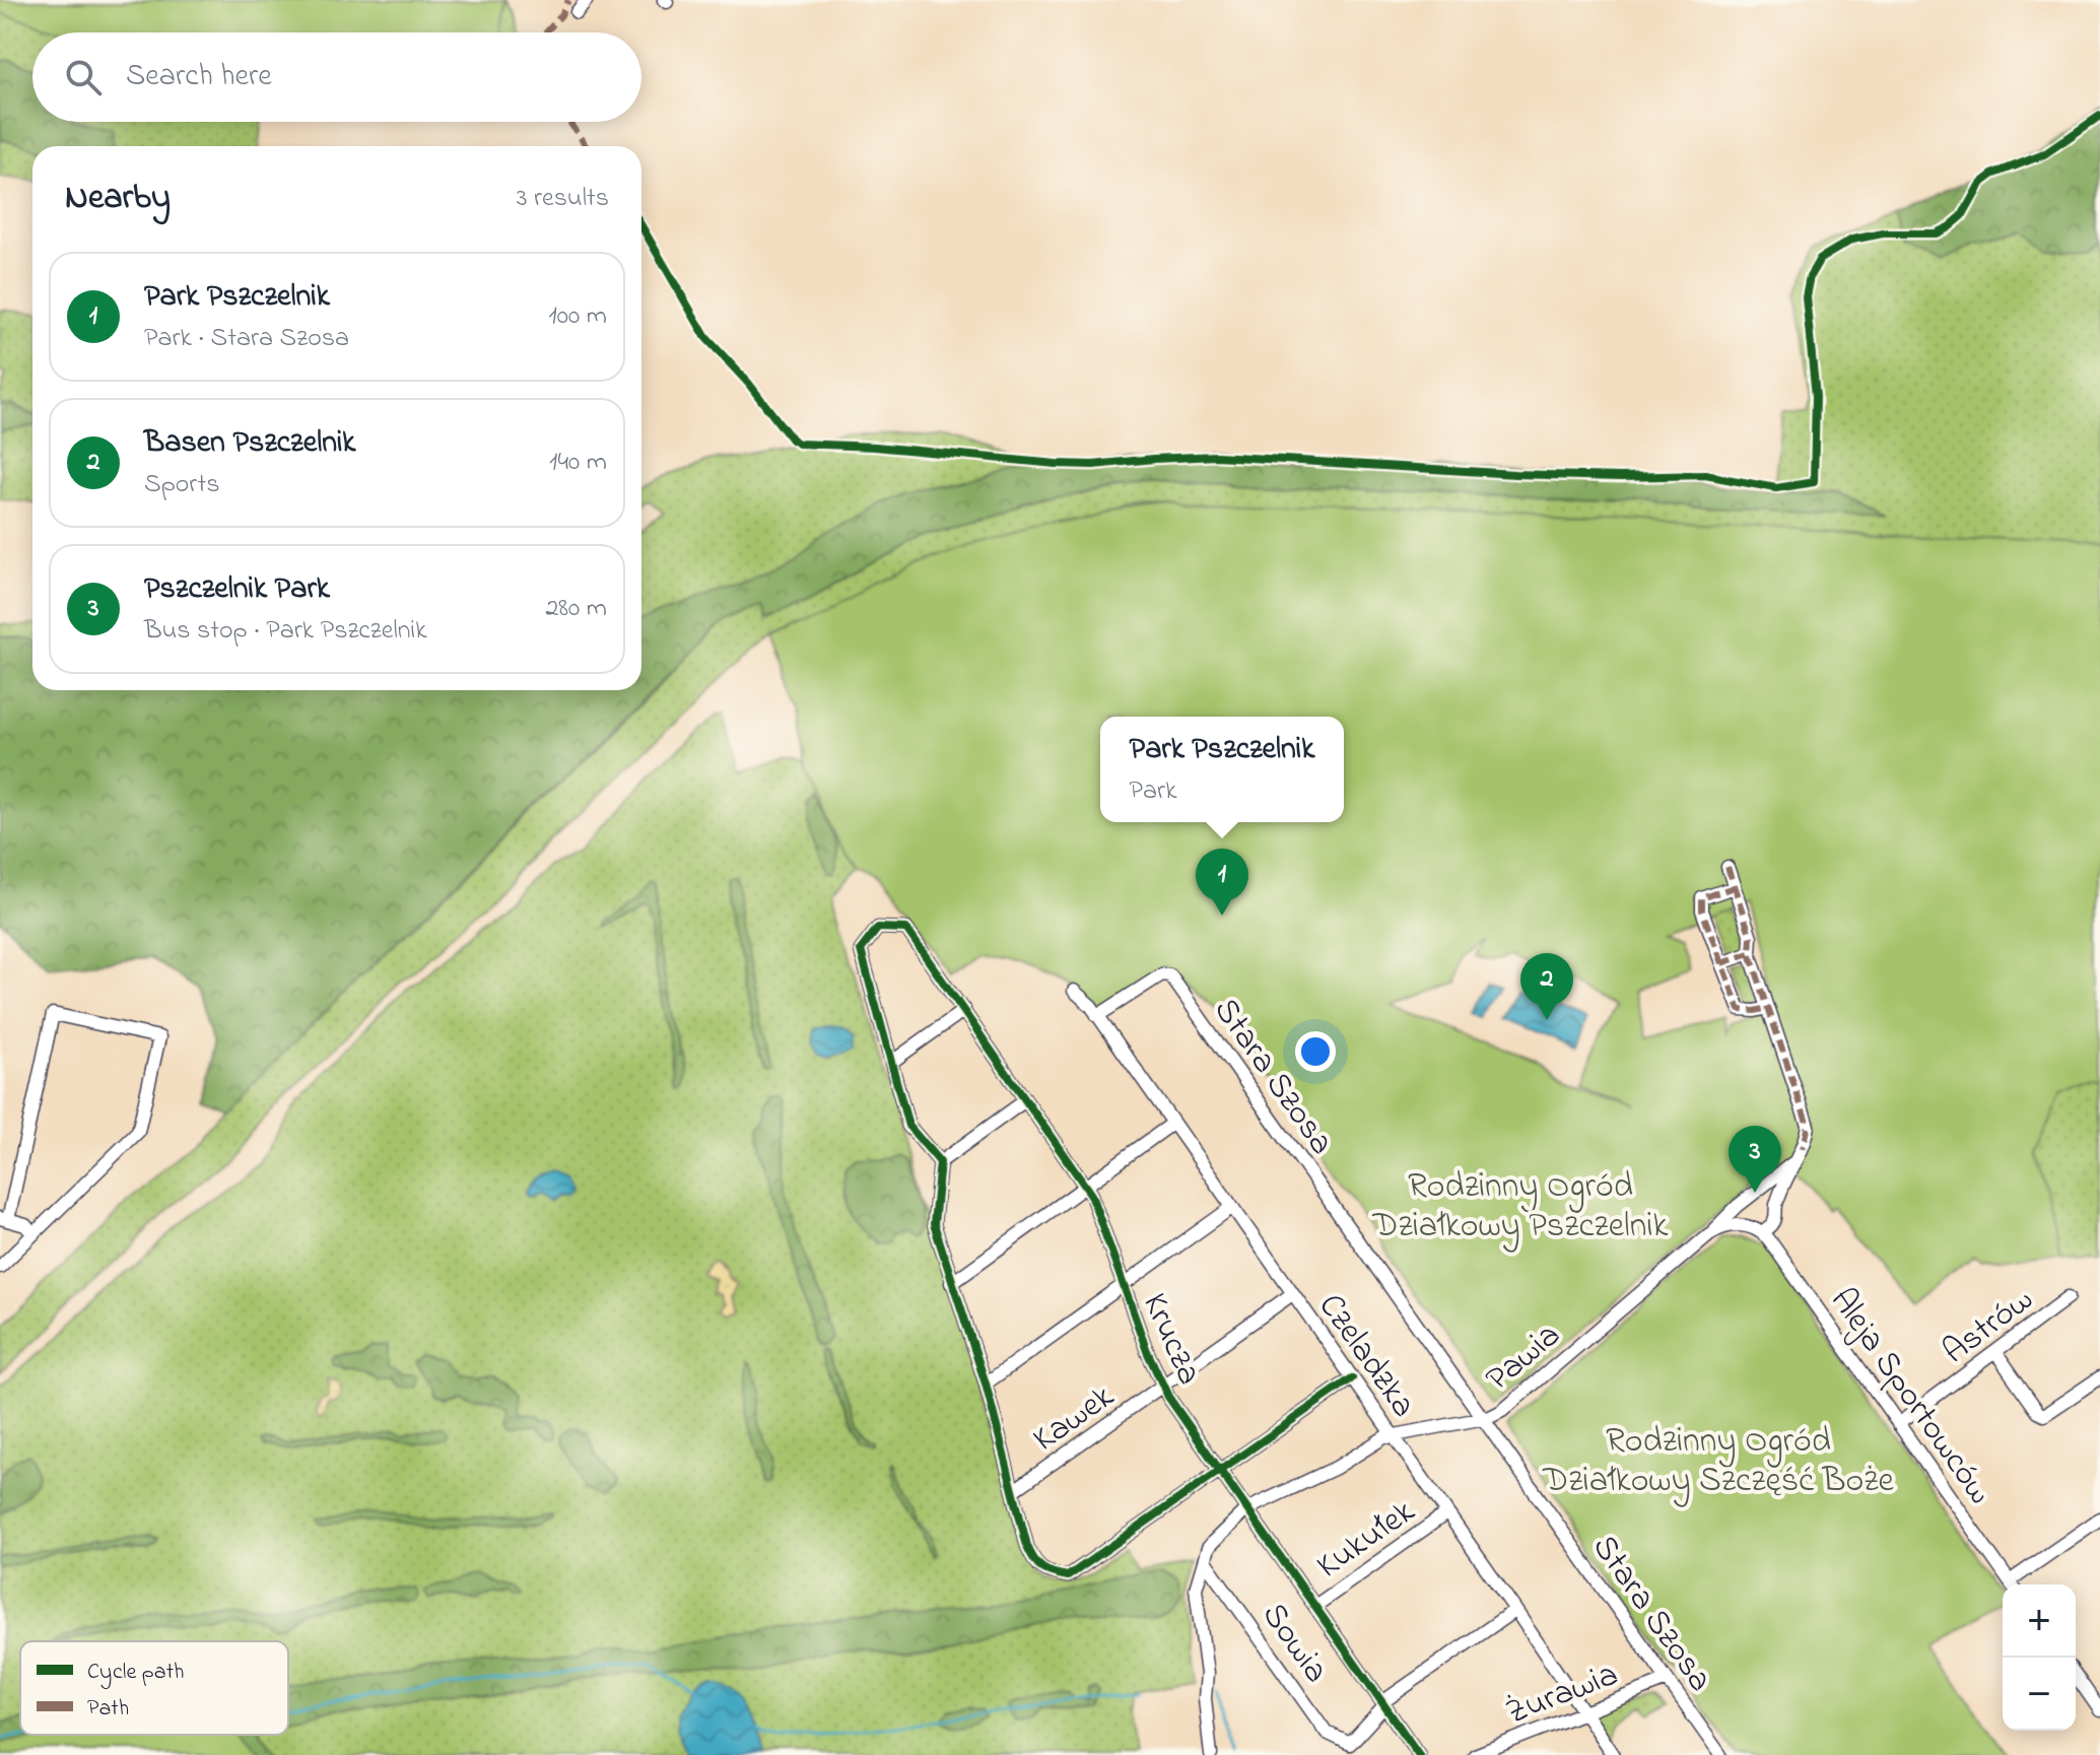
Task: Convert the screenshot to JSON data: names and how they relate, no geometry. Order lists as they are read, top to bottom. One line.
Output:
{"streets":{"street":["Stara Szosa","Astrów","Krucza","Czeladzka","Pawia","Aleja Sportowców","Kawek","Kukułek","Sowia","Żurawia"]},"crossings":[["Stara Szosa","Czeladzka"],["Stara Szosa","Pawia"],["Stara Szosa","Żurawia"],["Astrów","Aleja Sportowców"],["Krucza","Pawia"],["Krucza","Kawek"],["Krucza","Kukułek"],["Czeladzka","Pawia"],["Czeladzka","Kawek"],["Czeladzka","Kukułek"],["Czeladzka","Żurawia"],["Pawia","Aleja Sportowców"]],"parks":["Rodzinny Ogród Działkowy Pszczelnik","Rodzinny Ogród Działkowy Szczęść Boże"],"legend":["Cycle path","Path"],"page":{"search":"Search here","heading":["Nearby","3 results"],"list":[{"mark":"1","name":"Park Pszczelnik","note":"Park · Stara Szosa","value":"100 m"},{"mark":"2","name":"Basen Pszczelnik","note":"Sports","value":"140 m"},{"mark":"3","name":"Pszczelnik Park","note":"Bus stop · Park Pszczelnik","value":"280 m"}],"popup":["Park Pszczelnik","Park"],"pins":["1","2","3"],"map_buttons":["+","−"]}}
